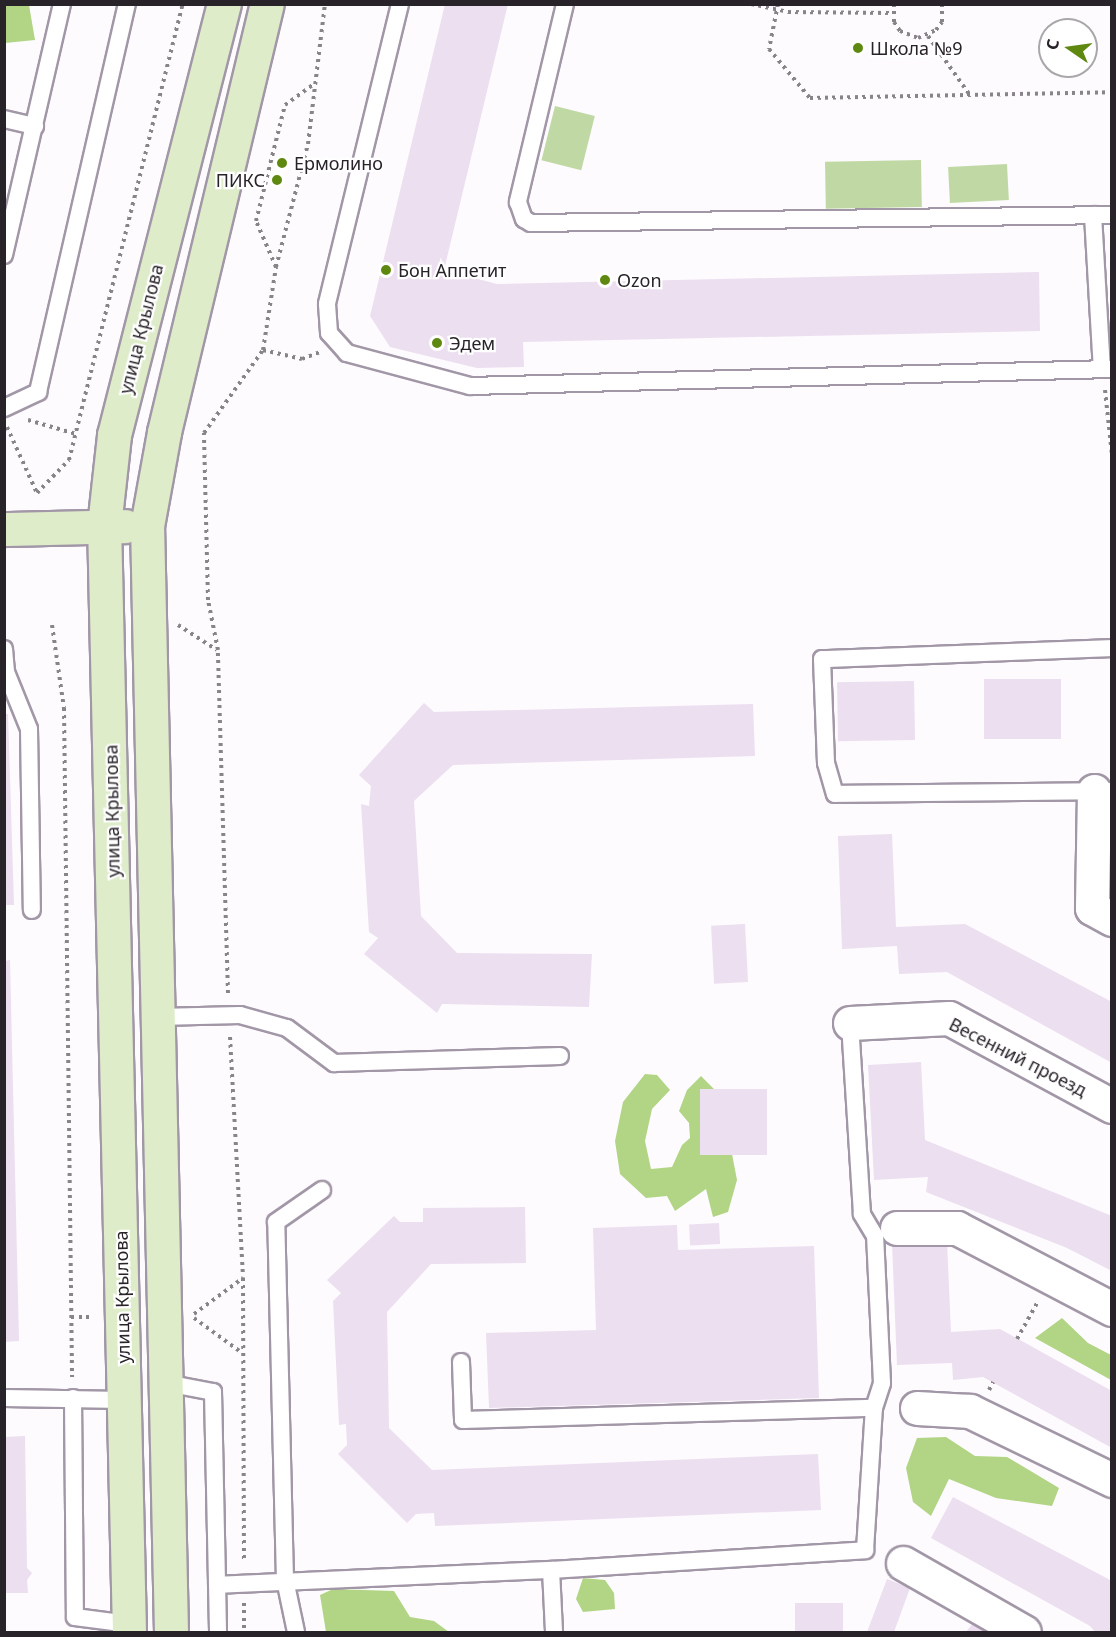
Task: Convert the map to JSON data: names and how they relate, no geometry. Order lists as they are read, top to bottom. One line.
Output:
{"streets":{"main road":["улица Крылова"],"street":["Весенний проезд"]},"places":["Школа №9","Ермолино","ПИКС","Бон Аппетит","Ozon","Эдем"],"north":"left"}
